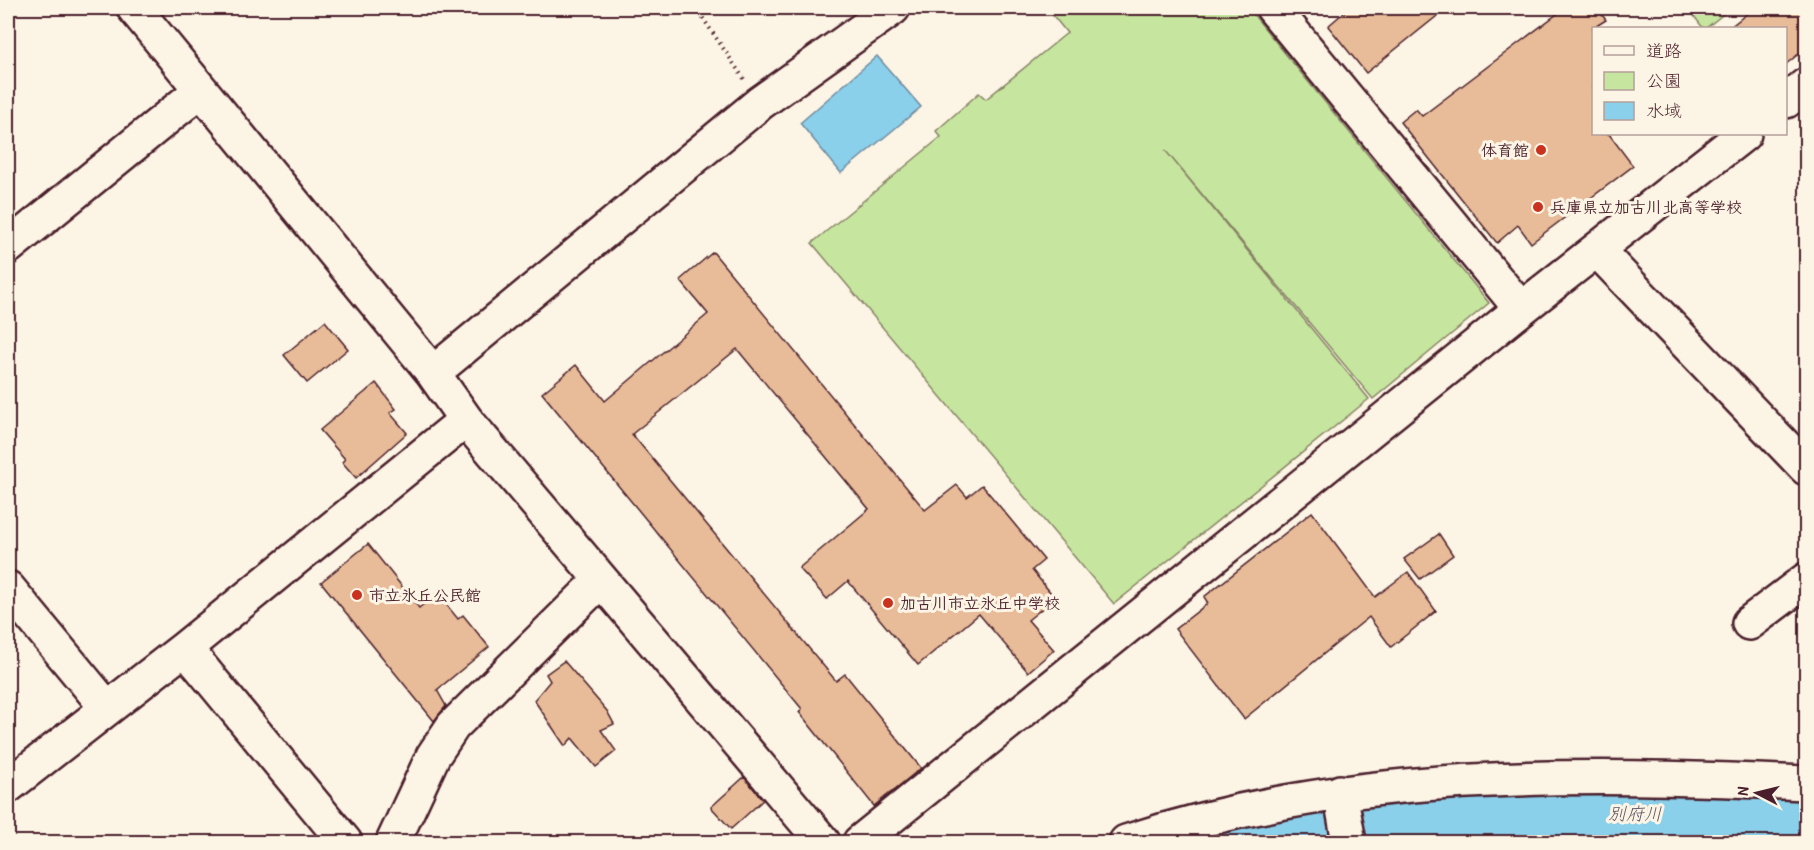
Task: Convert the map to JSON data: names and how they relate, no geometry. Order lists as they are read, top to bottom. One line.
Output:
{"water":["別府川"],"places":["体育館","兵庫県立加古川北高等学校","市立氷丘公民館","加古川市立氷丘中学校"],"legend":["道路","公園","水域"],"north":"left"}
